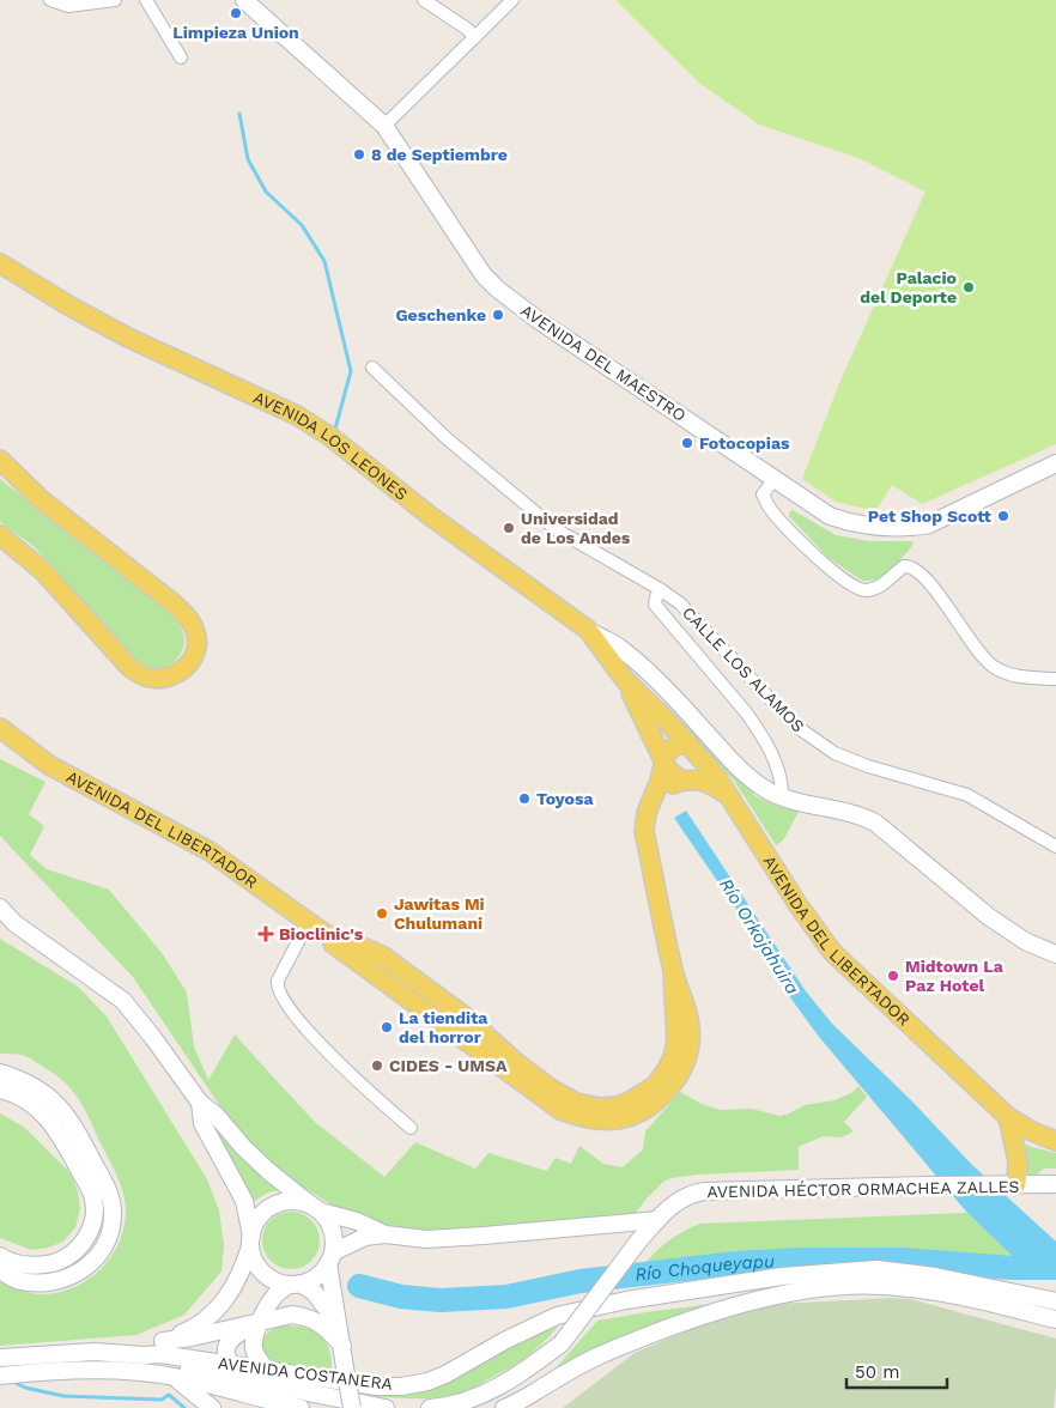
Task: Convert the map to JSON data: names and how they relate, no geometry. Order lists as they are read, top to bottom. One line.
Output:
{"streets":{"main road":["AVENIDA DEL MAESTRO","AVENIDA LOS LEONES","AVENIDA DEL LIBERTADOR","AVENIDA HÉCTOR ORMACHEA ZALLES","AVENIDA COSTANERA"],"street":["CALLE LOS ALAMOS"]},"crossings":[["AVENIDA LOS LEONES","AVENIDA DEL LIBERTADOR"]],"water":["Río Orkojahuira","Río Choqueyapu"],"places":{"other":["Limpieza Union","8 de Septiembre","Palacio del Deporte","Geschenke","Fotocopias","Pet Shop Scott","Universidad de Los Andes","Toyosa","Jawitas Mi Chulumani","Midtown La Paz Hotel","La tiendita del horror","CIDES - UMSA"],"health":["Bioclinic's"]},"scale_bar":"50 m"}
